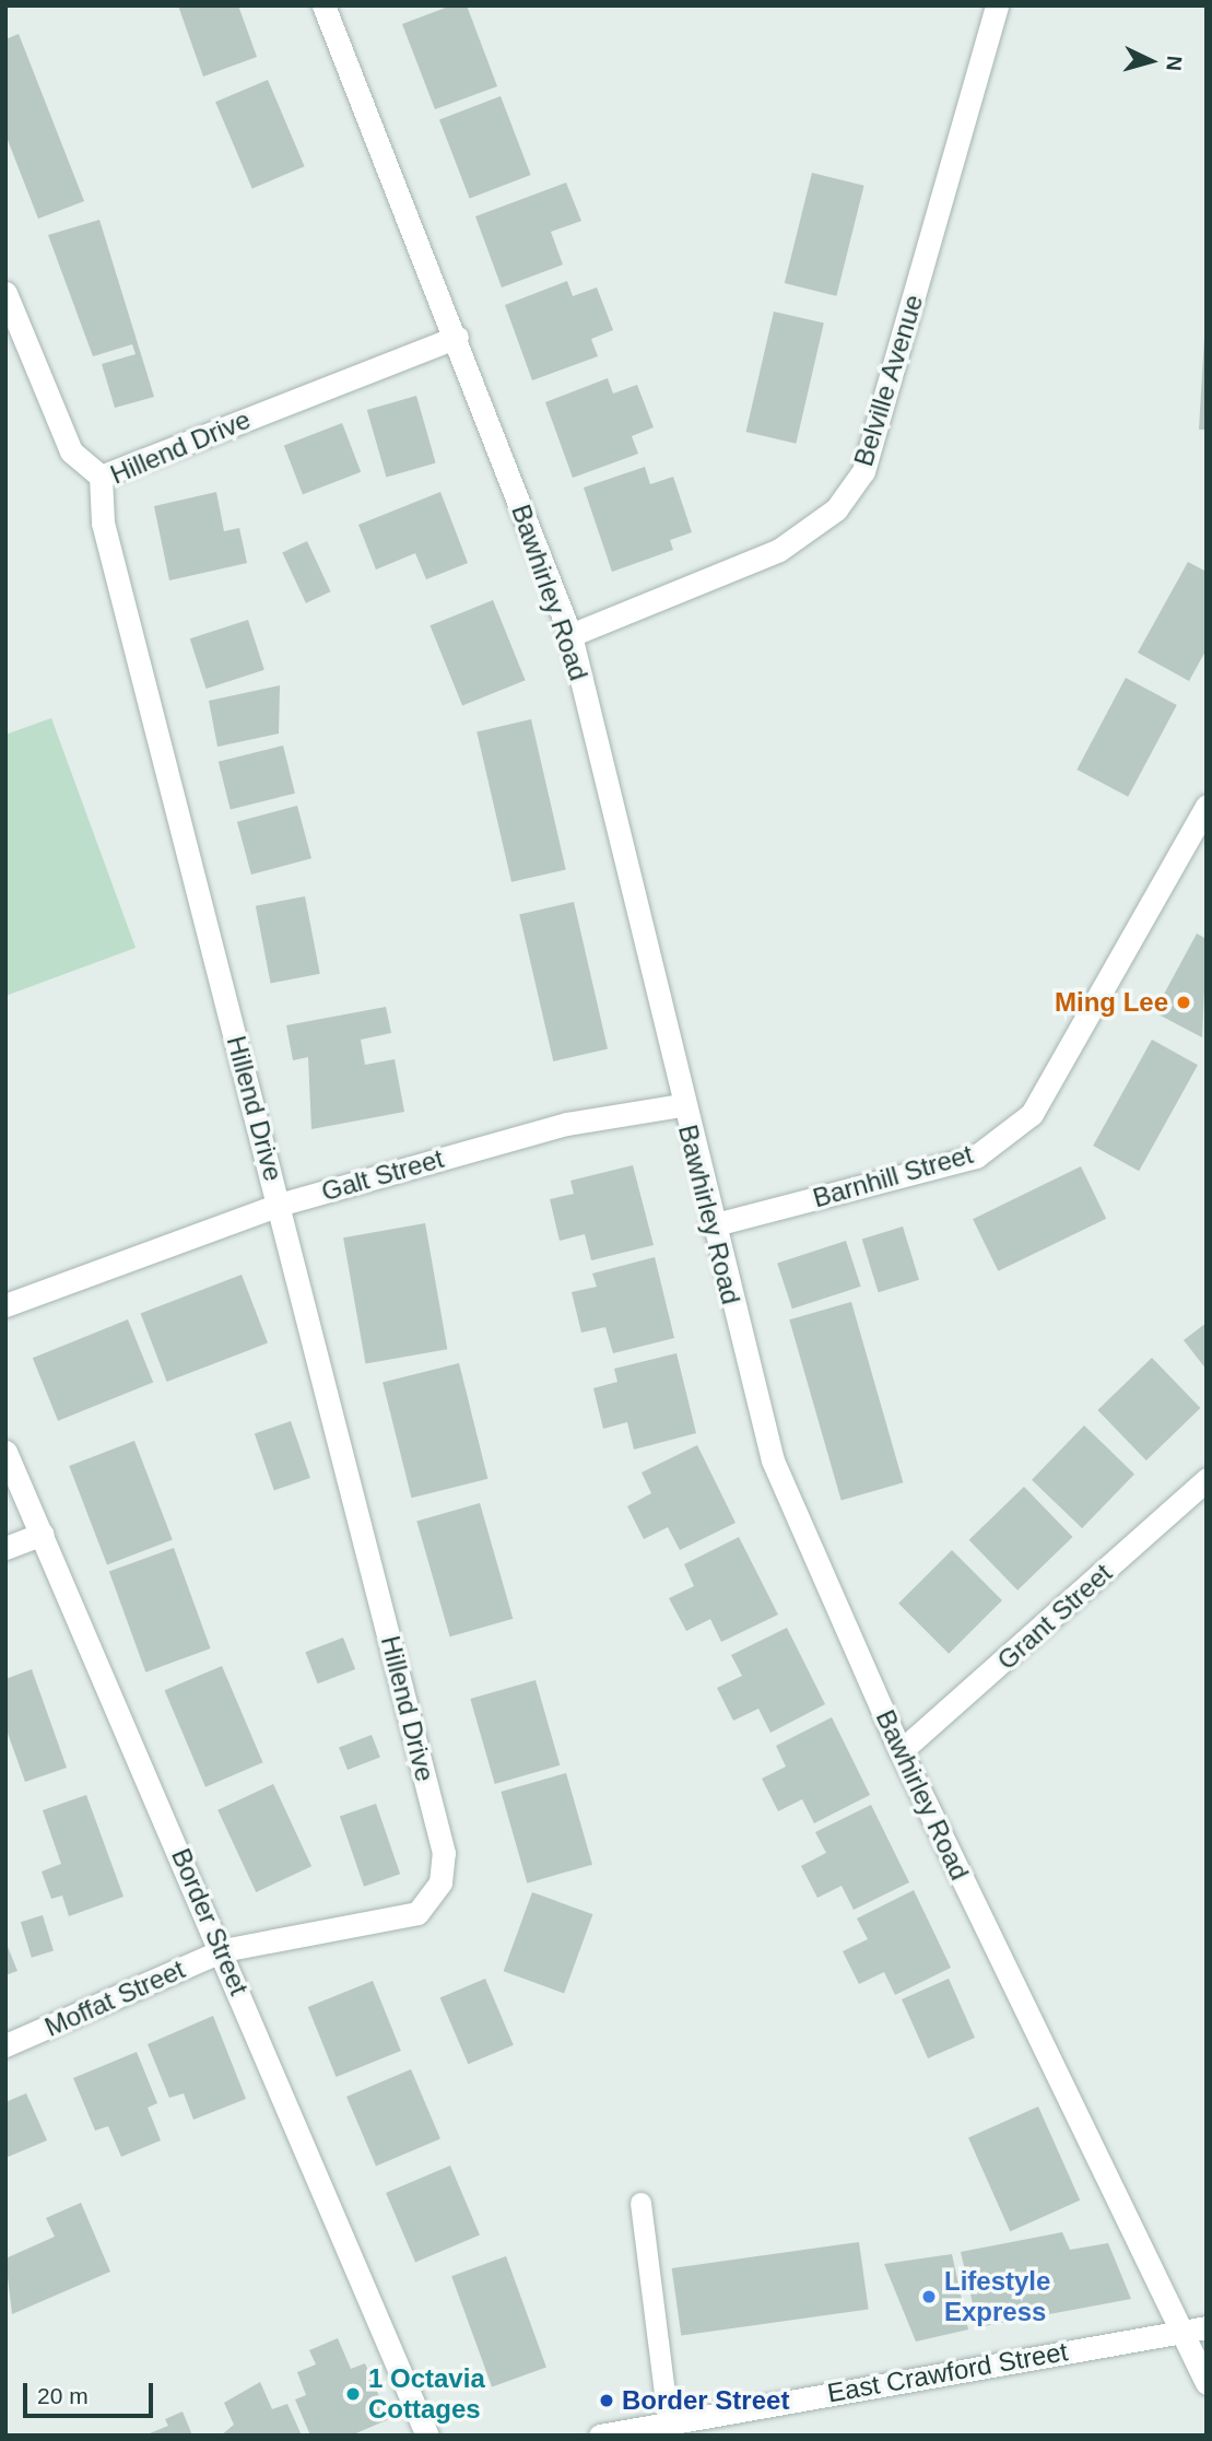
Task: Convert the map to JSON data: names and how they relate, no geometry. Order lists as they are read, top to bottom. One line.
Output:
{"streets":{"street":["Belville Avenue","Hillend Drive","Bawhirley Road","Galt Street","Barnhill Street","Grant Street","Border Street","Moffat Street","East Crawford Street"]},"crossings":[["Belville Avenue","Bawhirley Road"],["Hillend Drive","Bawhirley Road"],["Hillend Drive","Galt Street"],["Hillend Drive","Border Street"],["Hillend Drive","Moffat Street"],["Bawhirley Road","Galt Street"],["Bawhirley Road","Barnhill Street"],["Bawhirley Road","Grant Street"],["Bawhirley Road","East Crawford Street"],["Border Street","Moffat Street"]],"places":["Ming Lee","Lifestyle Express","1 Octavia Cottages","Border Street"],"scale_bar":"20 m","north":"right"}
